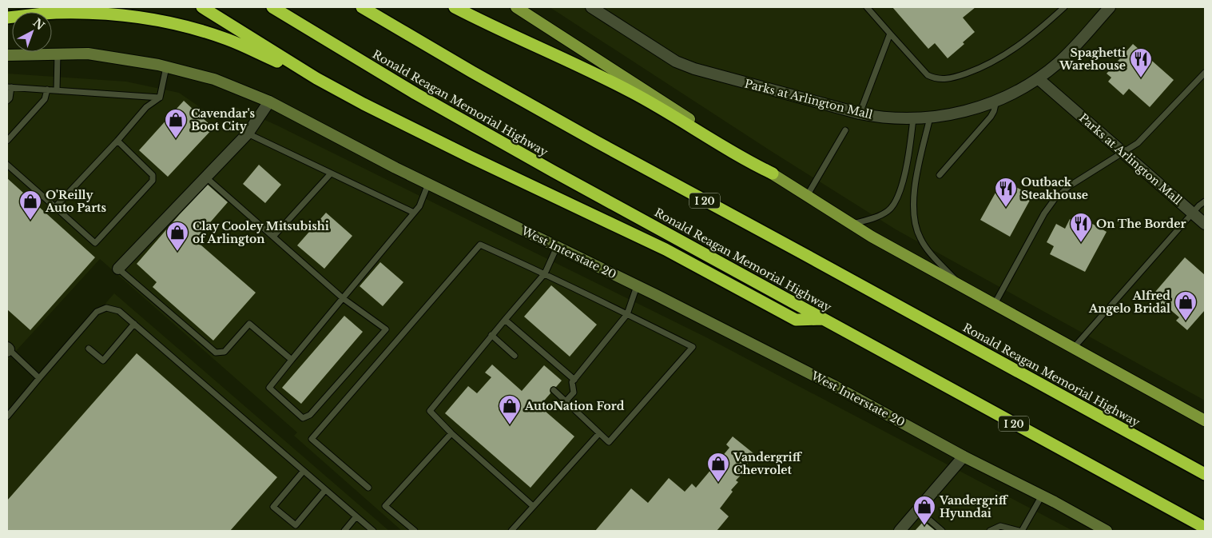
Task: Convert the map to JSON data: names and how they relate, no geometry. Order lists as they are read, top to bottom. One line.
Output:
{"streets":{"highway":["Ronald Reagan Memorial Highway","I 20"],"main road":["West Interstate 20"],"street":["Parks at Arlington Mall"]},"places":{"restaurant":["Spaghetti Warehouse","Outback Steakhouse","On The Border"],"shop":["Cavendar's Boot City","O'Reilly Auto Parts","Clay Cooley Mitsubishi of Arlington","Alfred Angelo Bridal","AutoNation Ford","Vandergriff Chevrolet","Vandergriff Hyundai"]},"north":"top right"}
